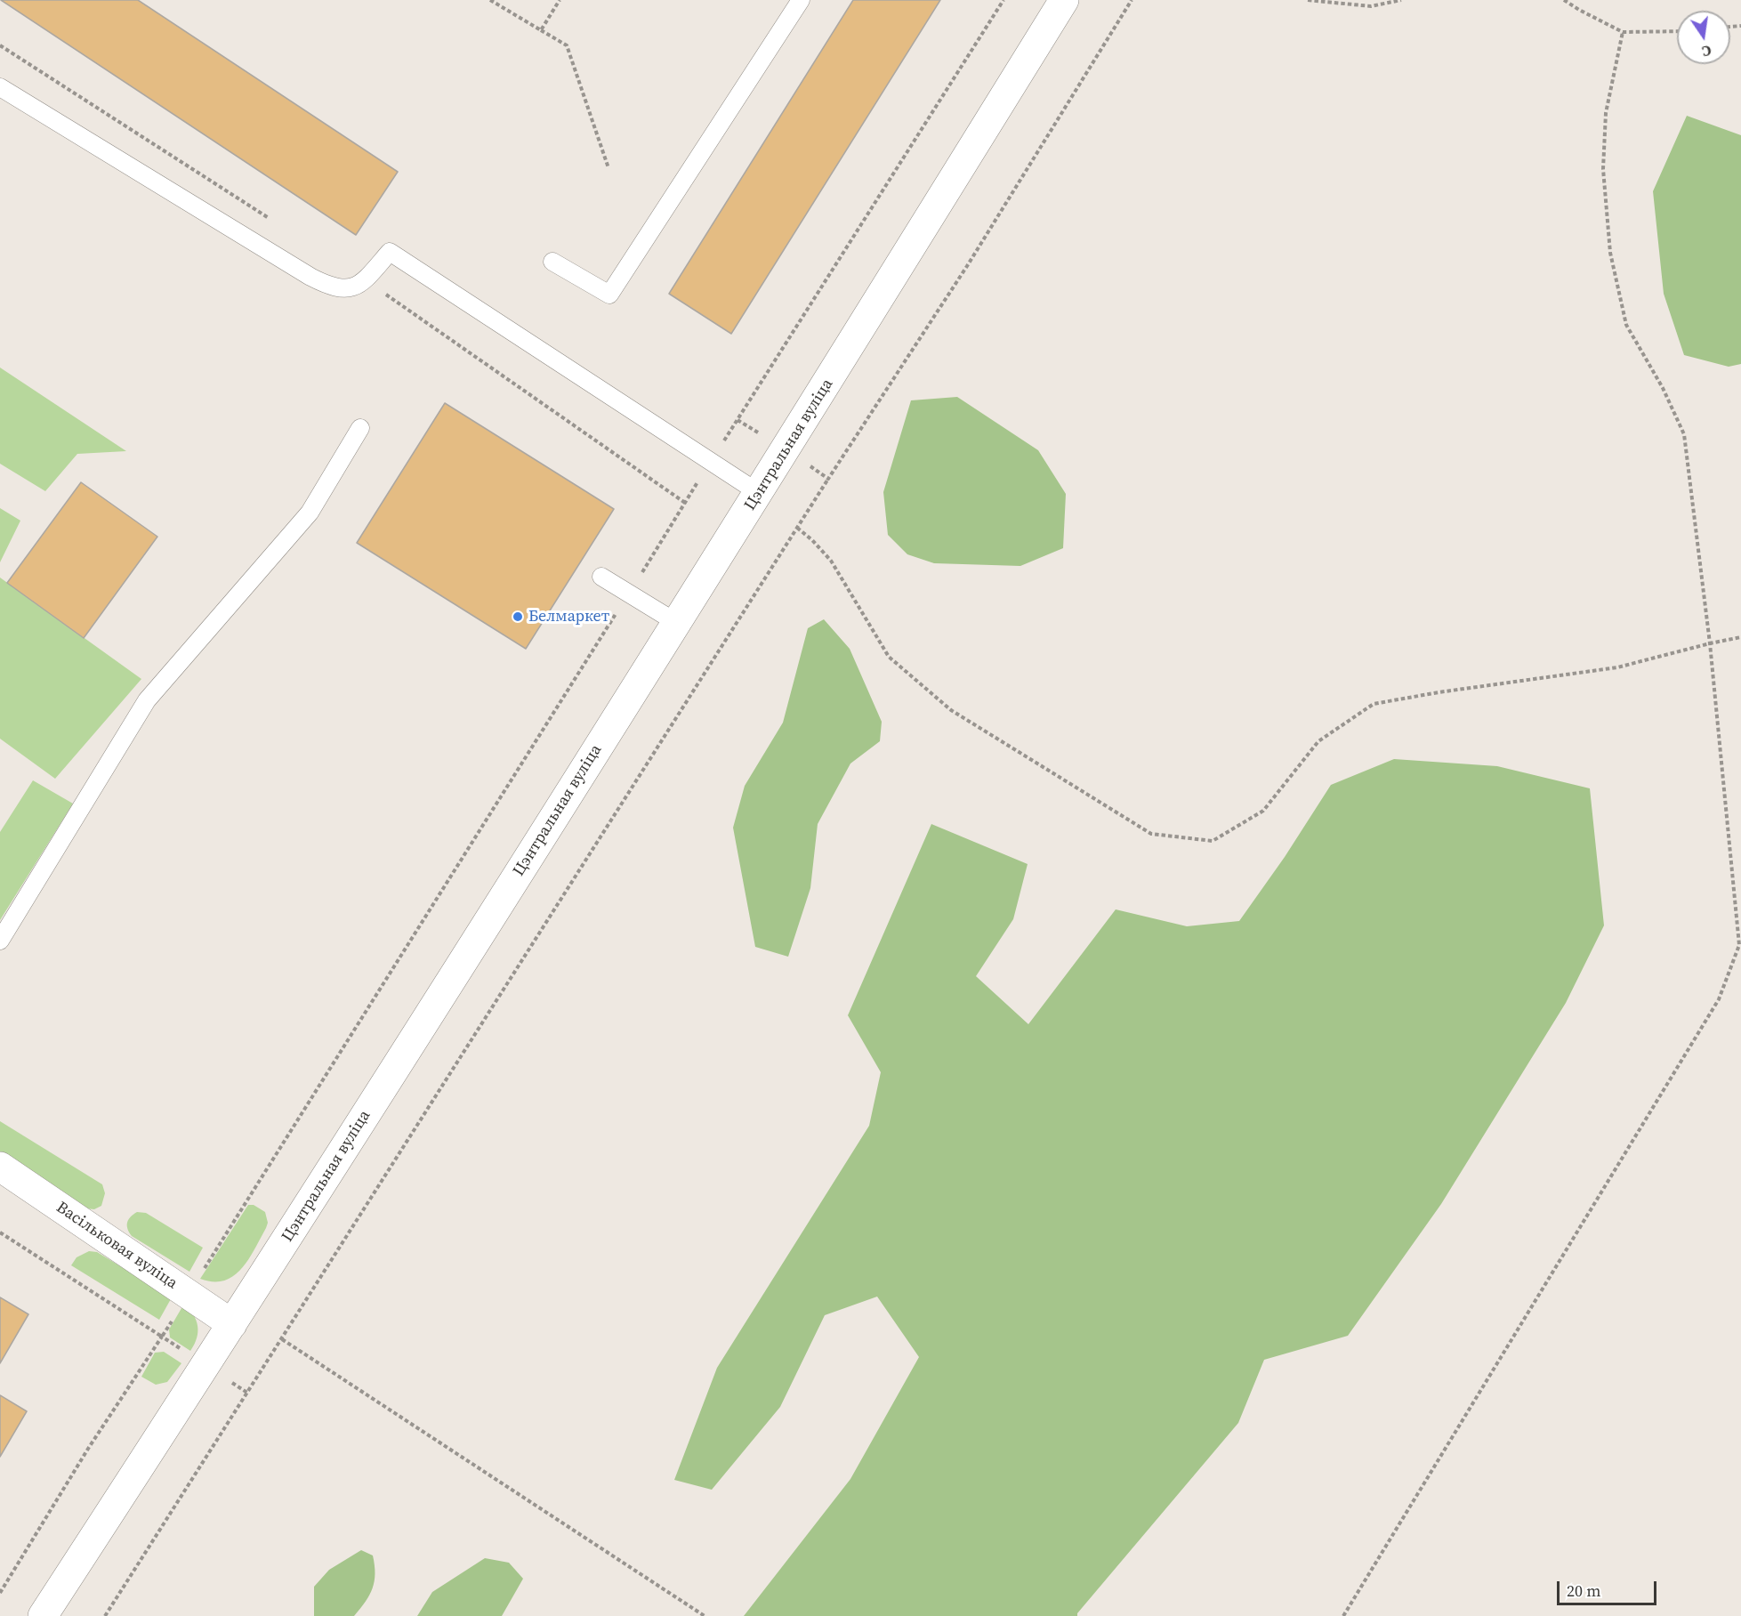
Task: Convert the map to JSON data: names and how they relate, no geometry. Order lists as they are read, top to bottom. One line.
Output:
{"streets":{"street":["Цэнтральная вуліца","Васільковая вуліца"]},"crossings":[["Цэнтральная вуліца","Васільковая вуліца"]],"places":["Белмаркет"],"scale_bar":"20 m","north":"bottom"}
